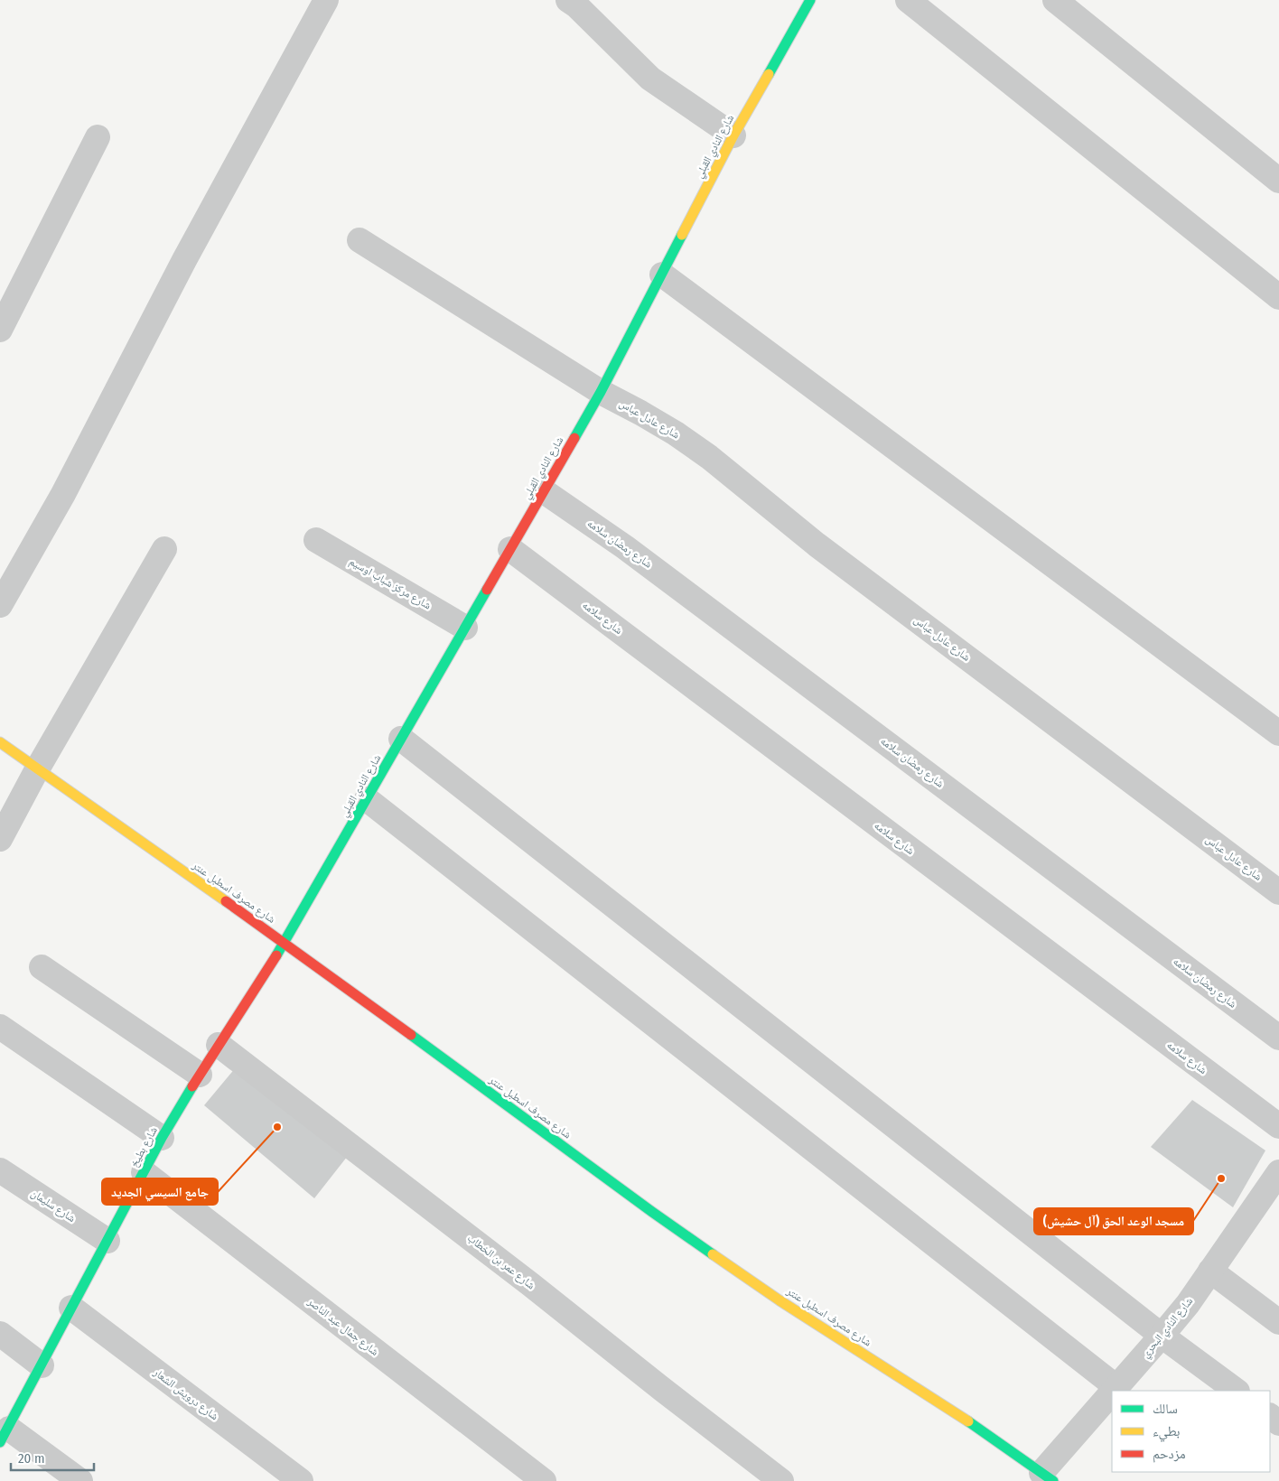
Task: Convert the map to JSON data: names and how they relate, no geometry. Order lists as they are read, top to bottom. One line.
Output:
{"streets":{"street":["شارع النادي القبلي","شارع عادل عباس","شارع رمضان سلامه","شارع مركز شباب اوسيم","شارع سلامه","شارع مصرف اسطبل عنتر","شارع بطيخ","شارع سليمان","شارع عمر بن الخطاب","شارع جمال عبد الناصر","شارع النادي البحري","شارع درويش الشعار"]},"crossings":[["شارع النادي القبلي","شارع عادل عباس"],["شارع النادي القبلي","شارع رمضان سلامه"],["شارع النادي القبلي","شارع مركز شباب اوسيم"],["شارع النادي القبلي","شارع سلامه"],["شارع النادي القبلي","شارع مصرف اسطبل عنتر"],["شارع النادي القبلي","شارع بطيخ"],["شارع مصرف اسطبل عنتر","شارع بطيخ"],["شارع مصرف اسطبل عنتر","شارع النادي البحري"],["شارع بطيخ","شارع سليمان"],["شارع بطيخ","شارع عمر بن الخطاب"],["شارع بطيخ","شارع جمال عبد الناصر"],["شارع بطيخ","شارع درويش الشعار"]],"places":["جامع السيسي الجديد","مسجد الوعد الحق (آل حشيش)"],"legend":["سالك","بطيء","مزدحم"],"scale_bar":"20 m"}
